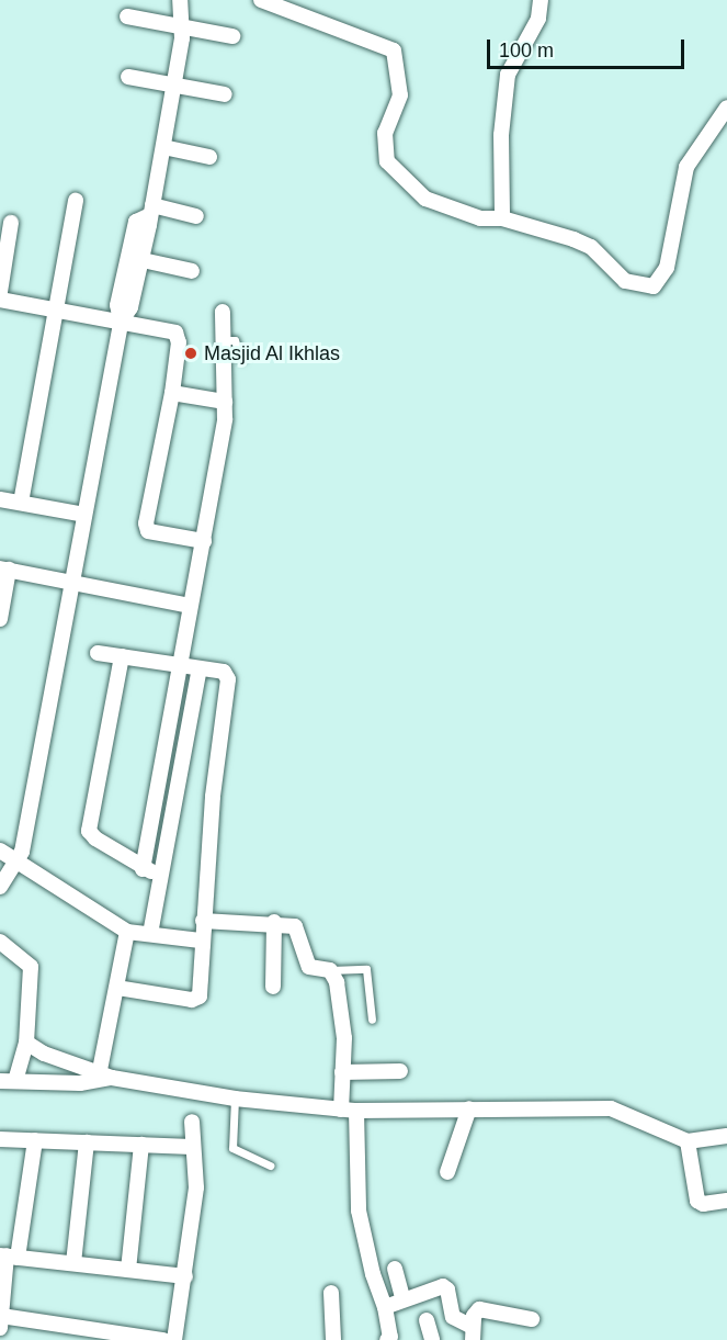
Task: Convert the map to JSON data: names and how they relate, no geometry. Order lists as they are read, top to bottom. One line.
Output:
{"places":["Masjid Al Ikhlas"],"scale_bar":"100 m"}
